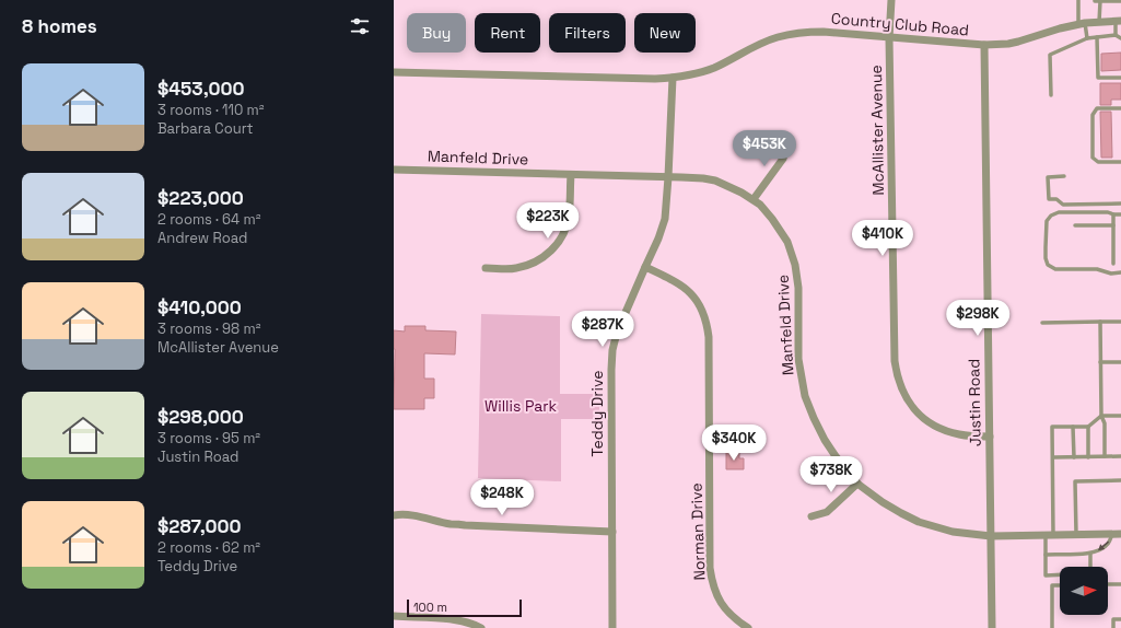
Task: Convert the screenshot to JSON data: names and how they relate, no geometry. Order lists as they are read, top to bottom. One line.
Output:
{"streets":{"street":["Country Club Road","McAllister Avenue","Manfeld Drive","Justin Road","Teddy Drive","Norman Drive"]},"crossings":[["Country Club Road","McAllister Avenue"],["Country Club Road","Justin Road"],["Country Club Road","Teddy Drive"],["McAllister Avenue","Justin Road"],["Manfeld Drive","Justin Road"],["Manfeld Drive","Teddy Drive"],["Teddy Drive","Norman Drive"]],"parks":["Willis Park"],"scale_bar":"100 m","north":"right","page":{"heading":"8 homes","chip":["Buy","Rent","Filters","New"],"list":[{"name":"$453,000","note":"3 rooms · 110 m² · Barbara Court"},{"name":"$223,000","note":"2 rooms · 64 m² · Andrew Road"},{"name":"$410,000","note":"3 rooms · 98 m² · McAllister Avenue"},{"name":"$298,000","note":"3 rooms · 95 m² · Justin Road"},{"name":"$287,000","note":"2 rooms · 62 m² · Teddy Drive"}],"price":["$453K","$223K","$410K","$298K","$287K","$340K","$738K","$248K"],"scale":"100 m"}}
